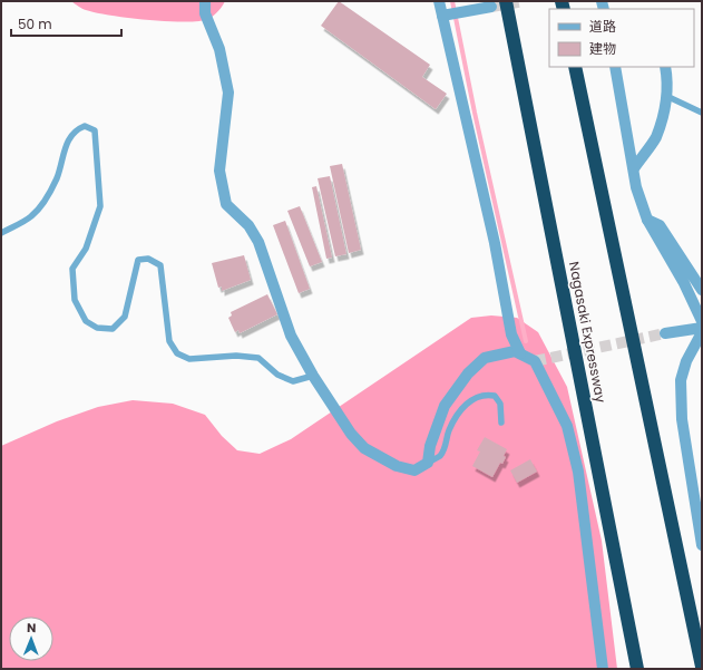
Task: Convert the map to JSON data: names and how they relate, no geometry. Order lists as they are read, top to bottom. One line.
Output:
{"streets":{"highway":["Nagasaki Expressway"]},"legend":["道路","建物"],"scale_bar":"50 m","north":"top"}
